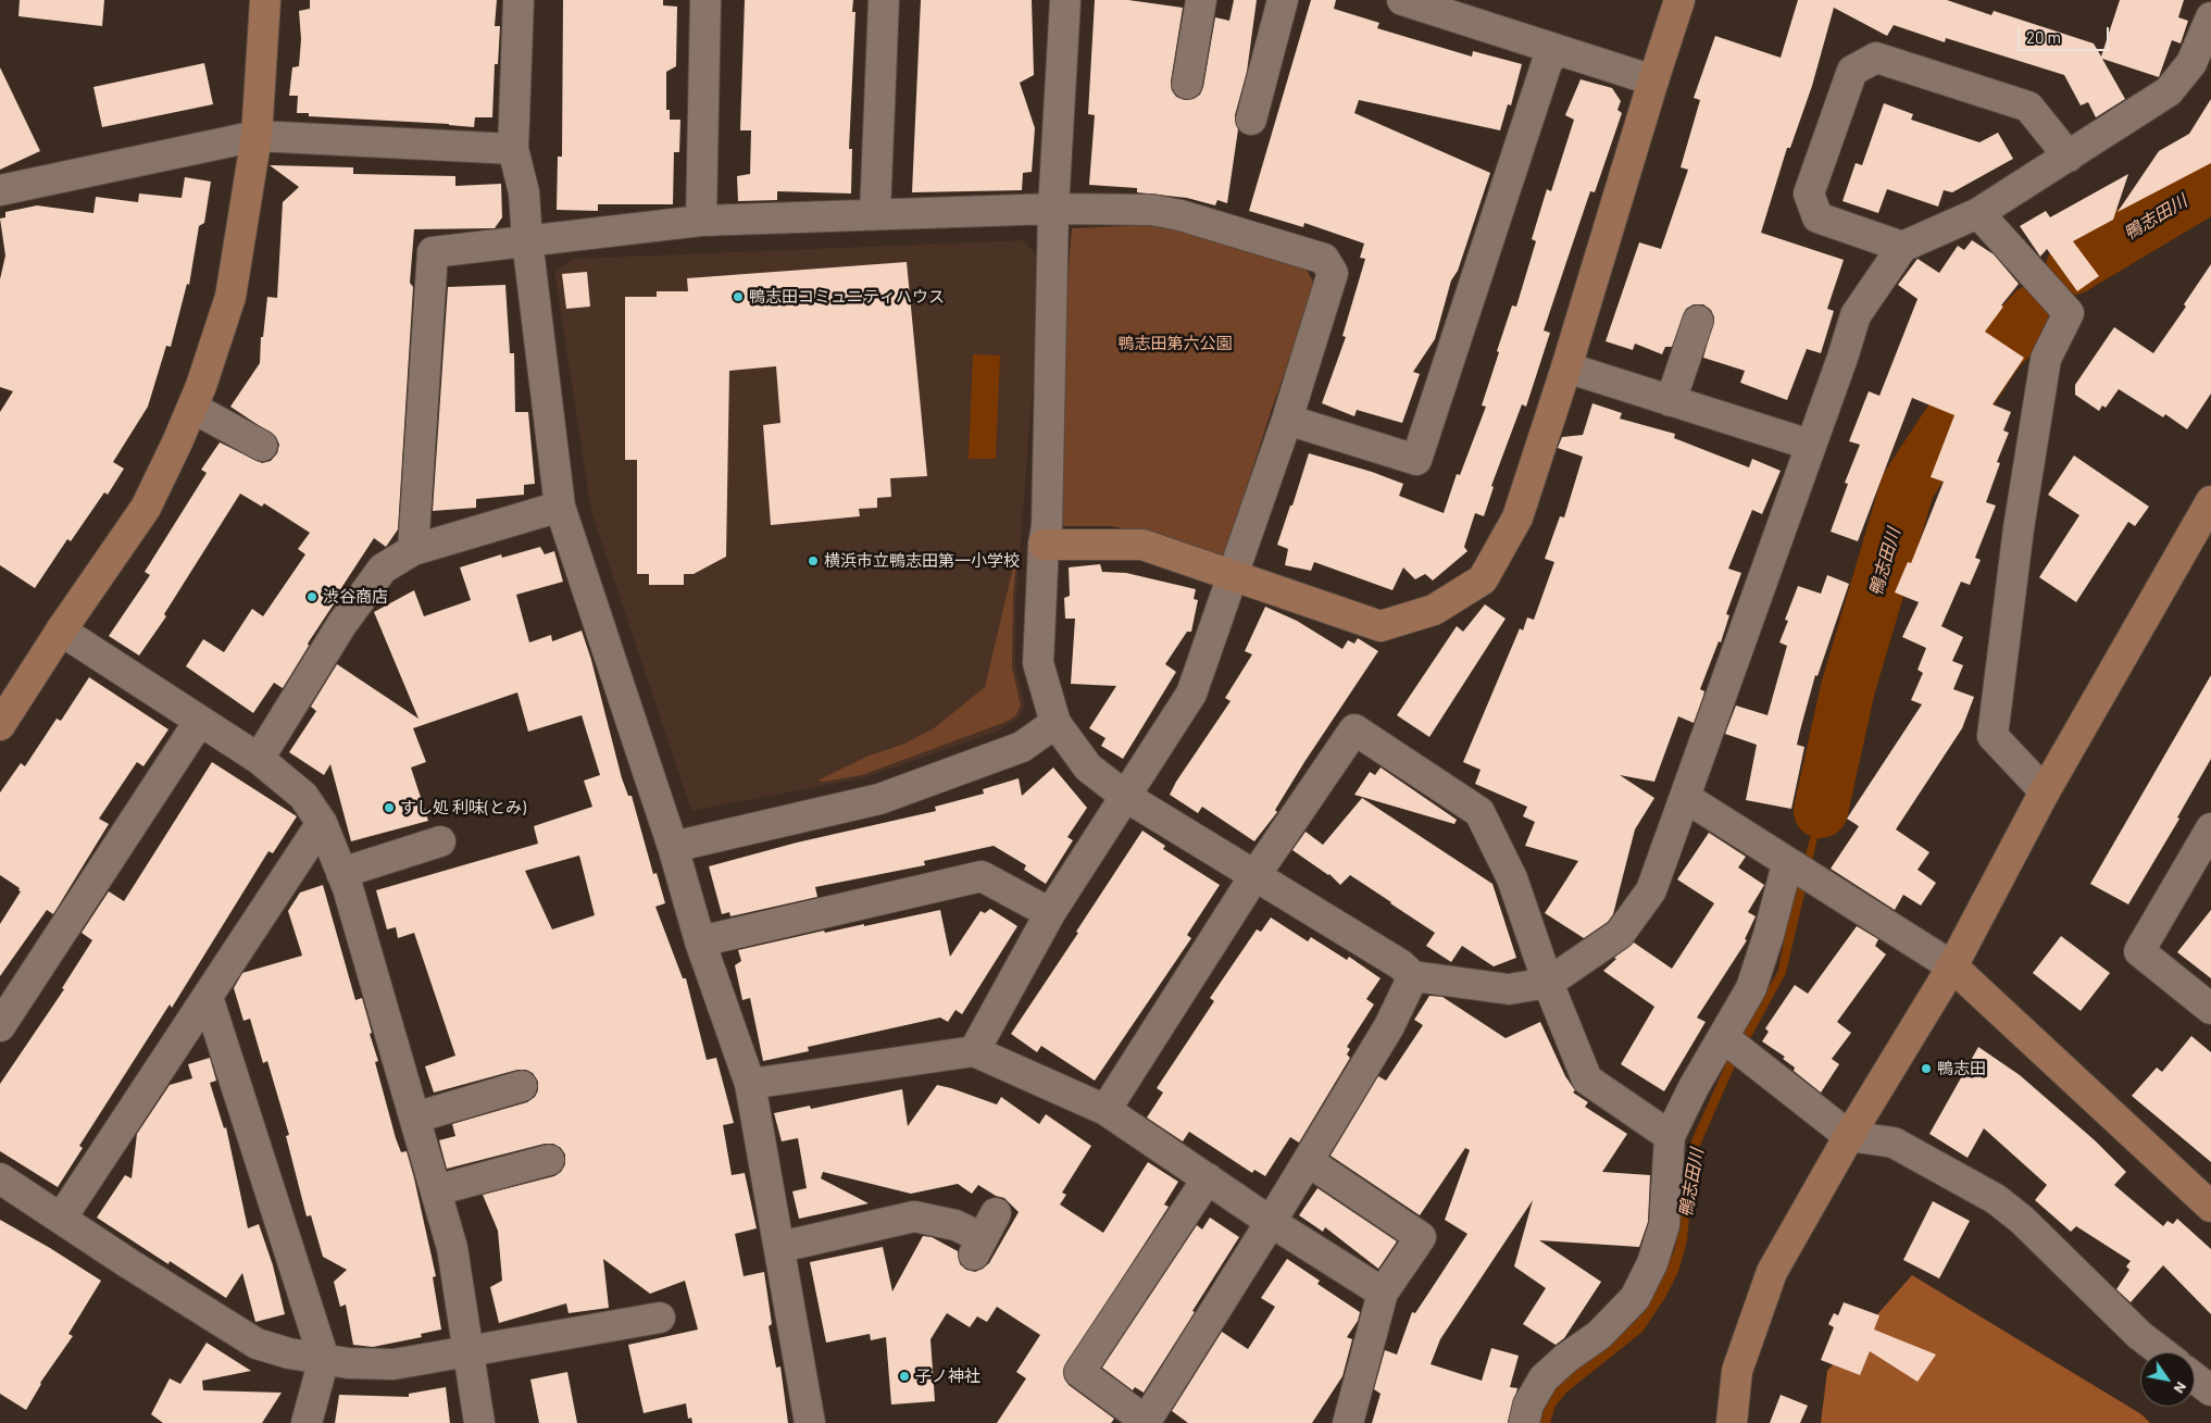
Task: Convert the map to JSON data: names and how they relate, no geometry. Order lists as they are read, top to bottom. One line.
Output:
{"water":["鴨志田川"],"parks":["鴨志田第六公園"],"places":["鴨志田コミュニティハウス","横浜市立鴨志田第一小学校","渋谷商店","すし処 利味(とみ)","鴨志田","子ノ神社"],"scale_bar":"20 m","north":"bottom right"}
